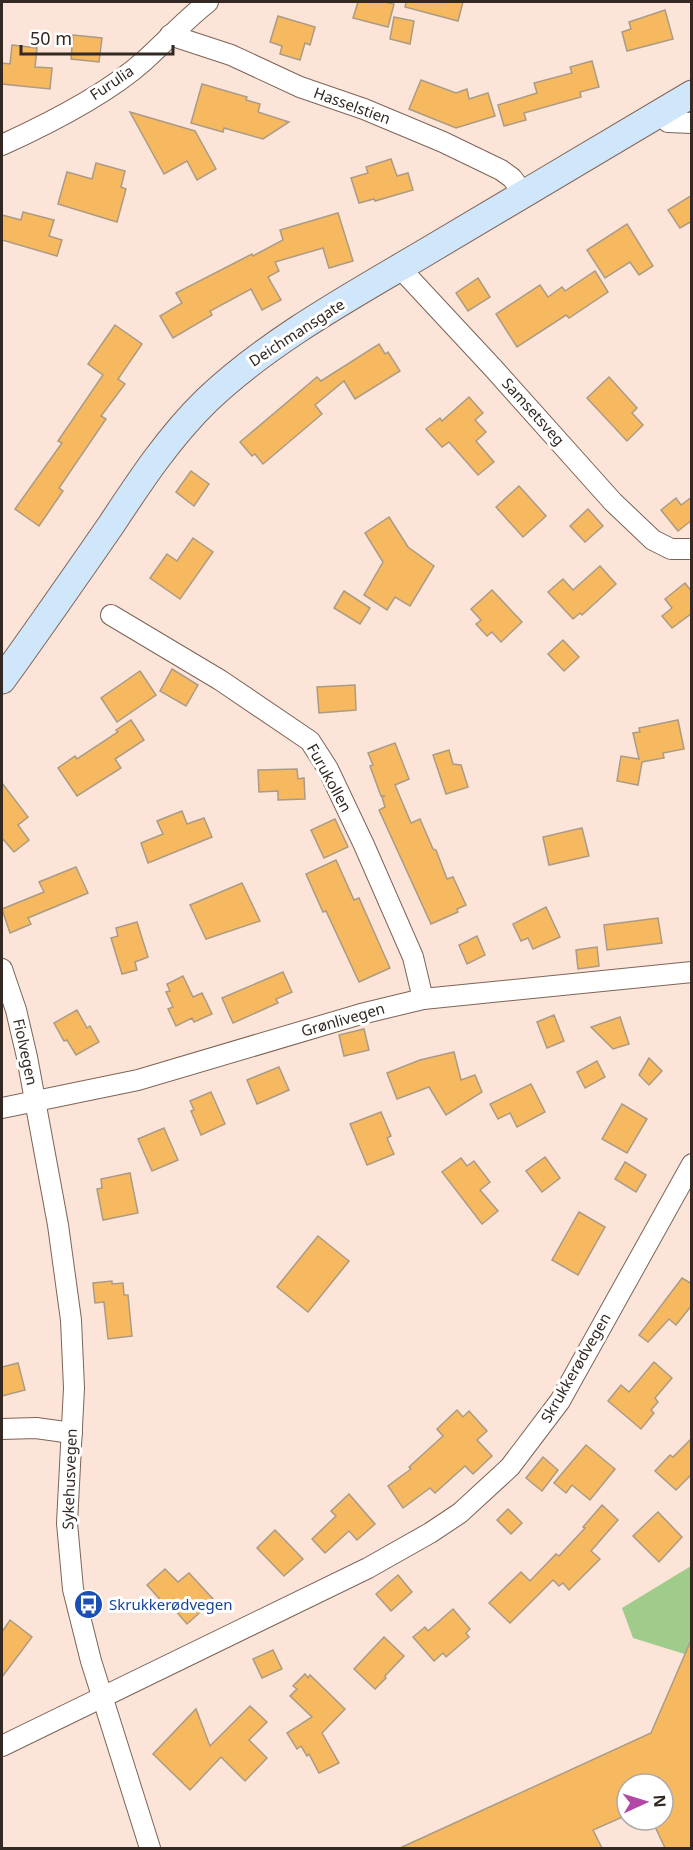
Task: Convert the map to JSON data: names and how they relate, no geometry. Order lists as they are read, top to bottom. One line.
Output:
{"streets":{"street":["Furulia","Hasselstien","Deichmansgate","Samsetsveg","Furukollen","Grønlivegen","Fiolvegen","Skrukkerødvegen","Sykehusvegen"]},"crossings":[["Furulia","Hasselstien"],["Hasselstien","Deichmansgate"],["Deichmansgate","Samsetsveg"],["Furukollen","Grønlivegen"],["Grønlivegen","Fiolvegen"],["Grønlivegen","Sykehusvegen"],["Fiolvegen","Sykehusvegen"],["Skrukkerødvegen","Sykehusvegen"]],"places":{"bus stop":["Skrukkerødvegen"]},"scale_bar":"50 m","north":"right"}
